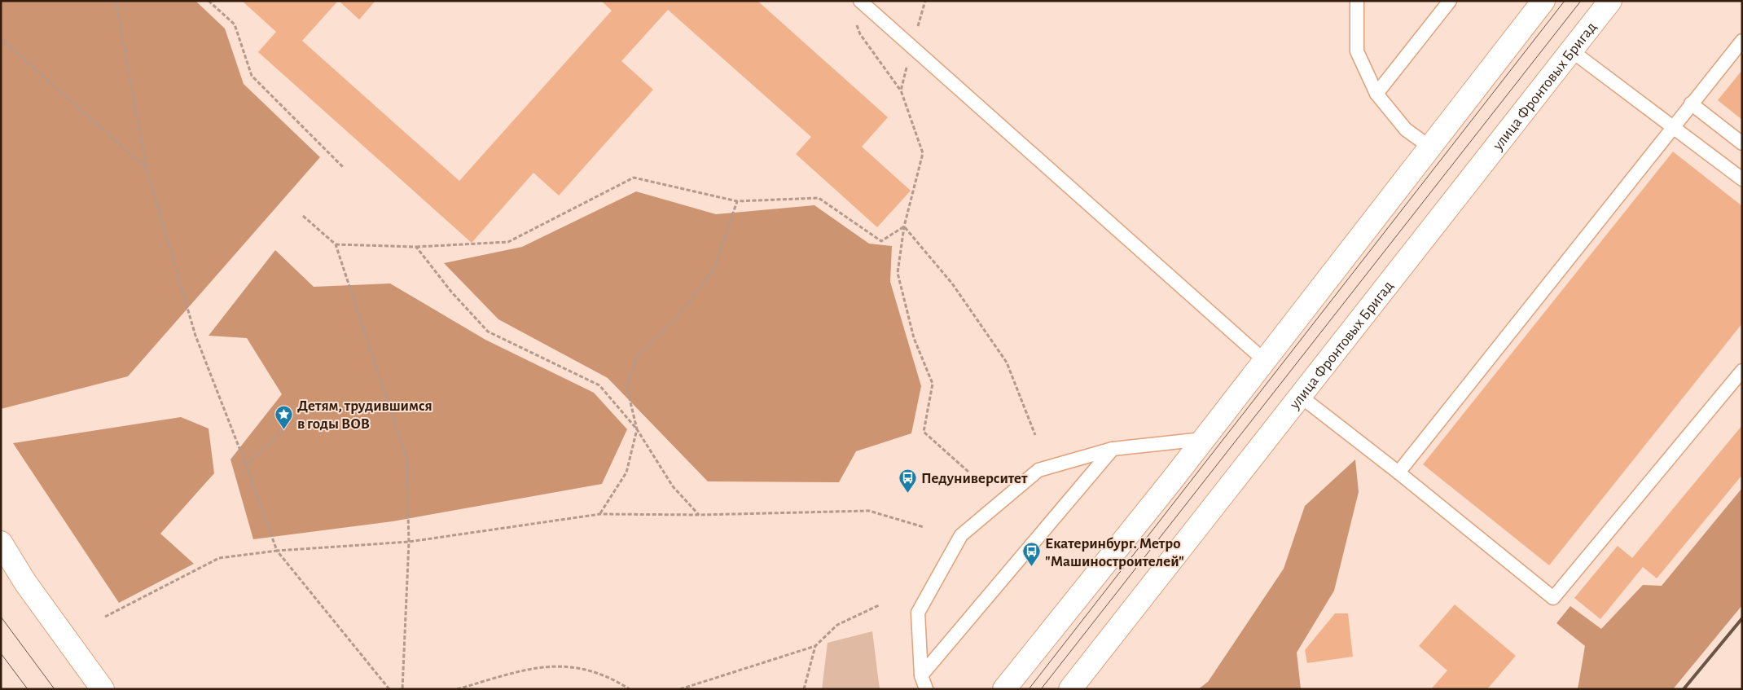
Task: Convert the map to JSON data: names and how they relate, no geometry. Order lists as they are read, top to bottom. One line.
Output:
{"streets":{"main road":["улица Фронтовых Бригад"]},"places":{"place":["Детям, трудившимся в годы ВОВ"],"bus stop":["Педуниверситет","Екатеринбург. Метро \"Машиностроителей\""]}}
